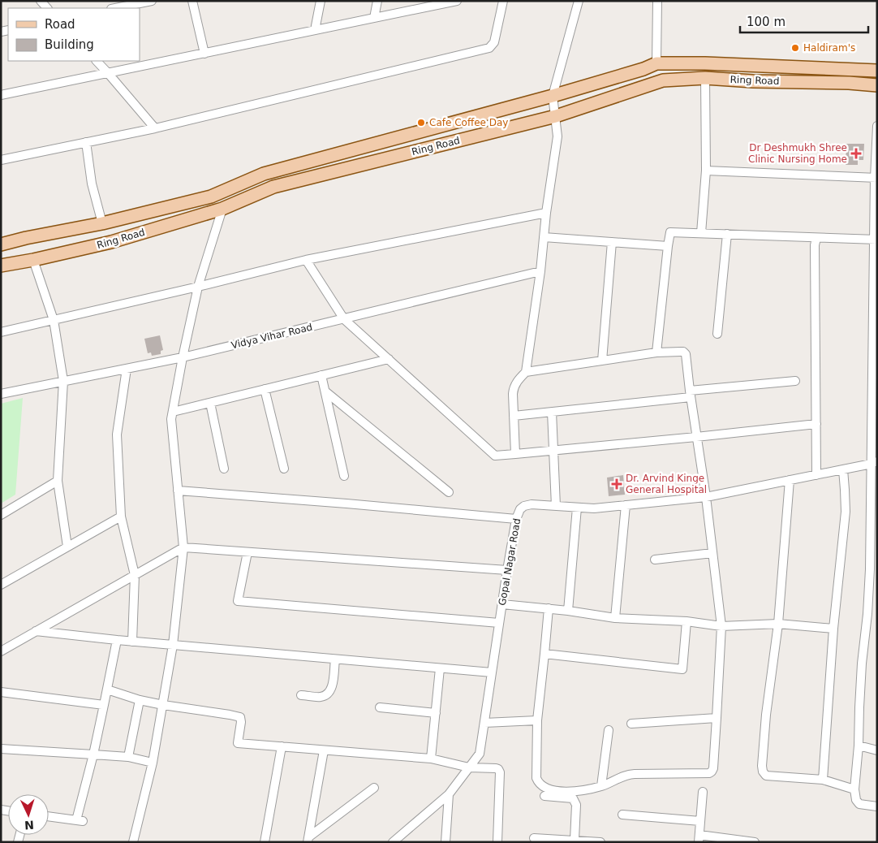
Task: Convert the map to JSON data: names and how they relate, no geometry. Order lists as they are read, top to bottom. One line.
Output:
{"streets":{"main road":["Ring Road"],"street":["Vidya Vihar Road","Gopal Nagar Road"]},"places":{"other":["Haldiram's","Cafe Coffee Day"],"health":["Dr Deshmukh Shree Clinic Nursing Home","Dr. Arvind Kinge General Hospital"]},"legend":["Road","Building"],"scale_bar":"100 m","north":"bottom"}
